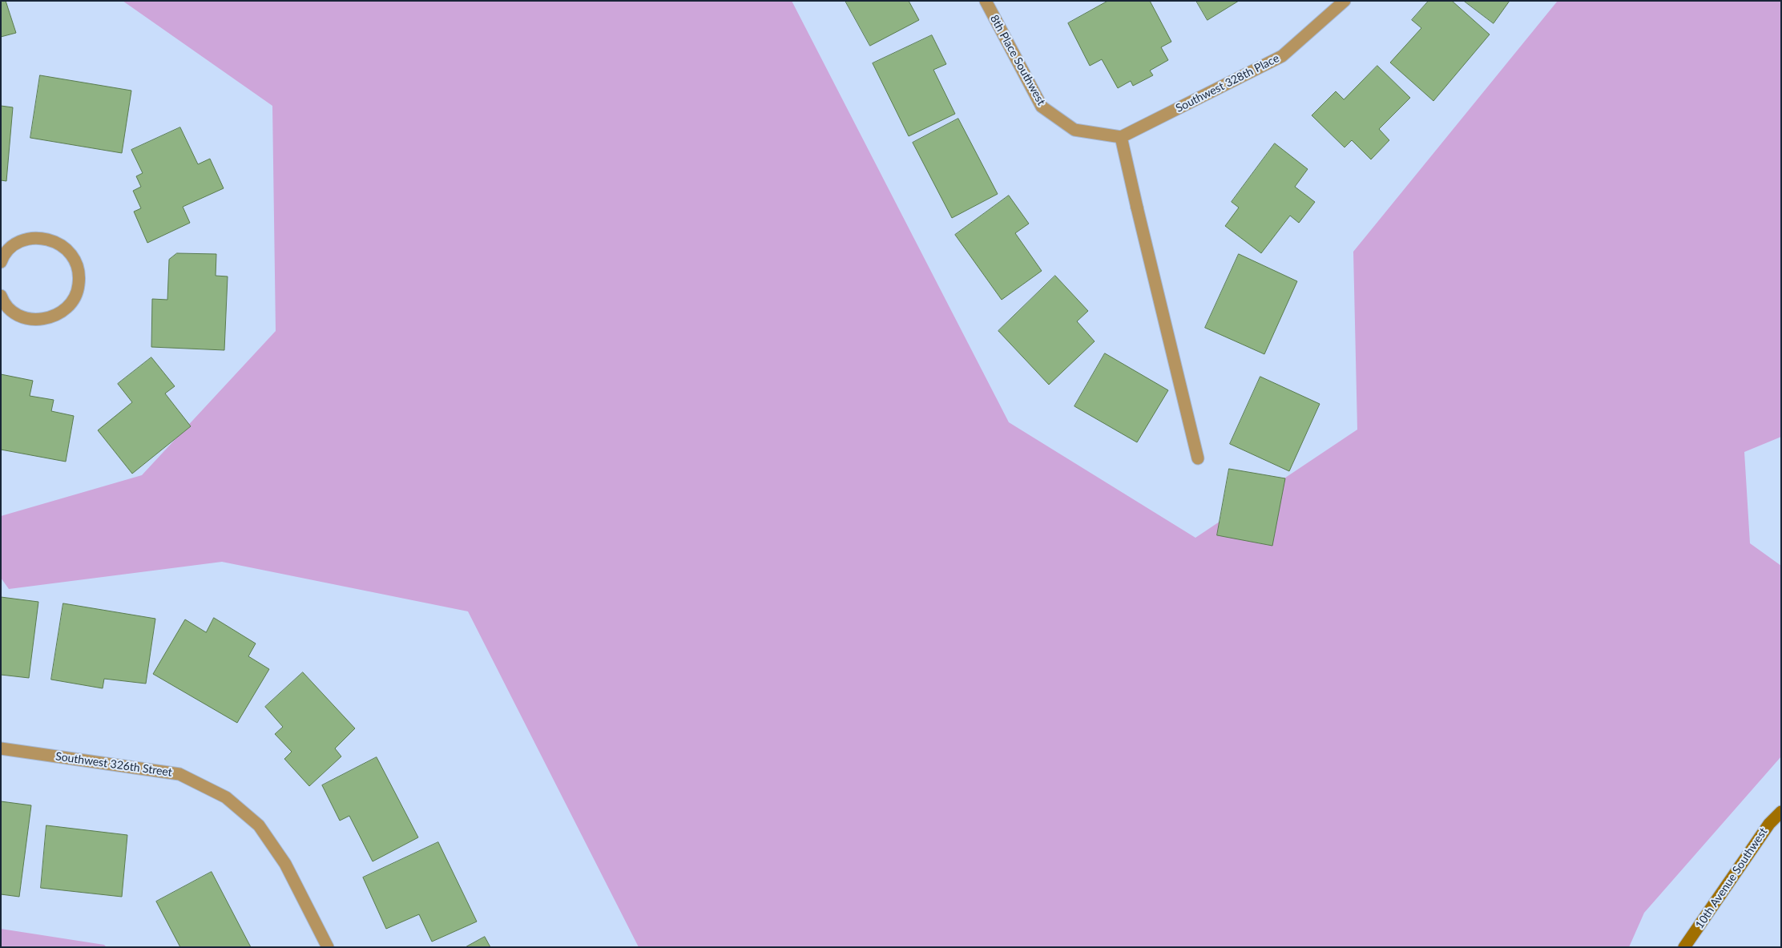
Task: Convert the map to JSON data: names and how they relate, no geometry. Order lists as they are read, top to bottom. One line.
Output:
{"streets":{"street":["8th Place Southwest","Southwest 328th Place","Southwest 326th Street","10th Avenue Southwest"]},"crossings":[["8th Place Southwest","Southwest 328th Place"]]}
